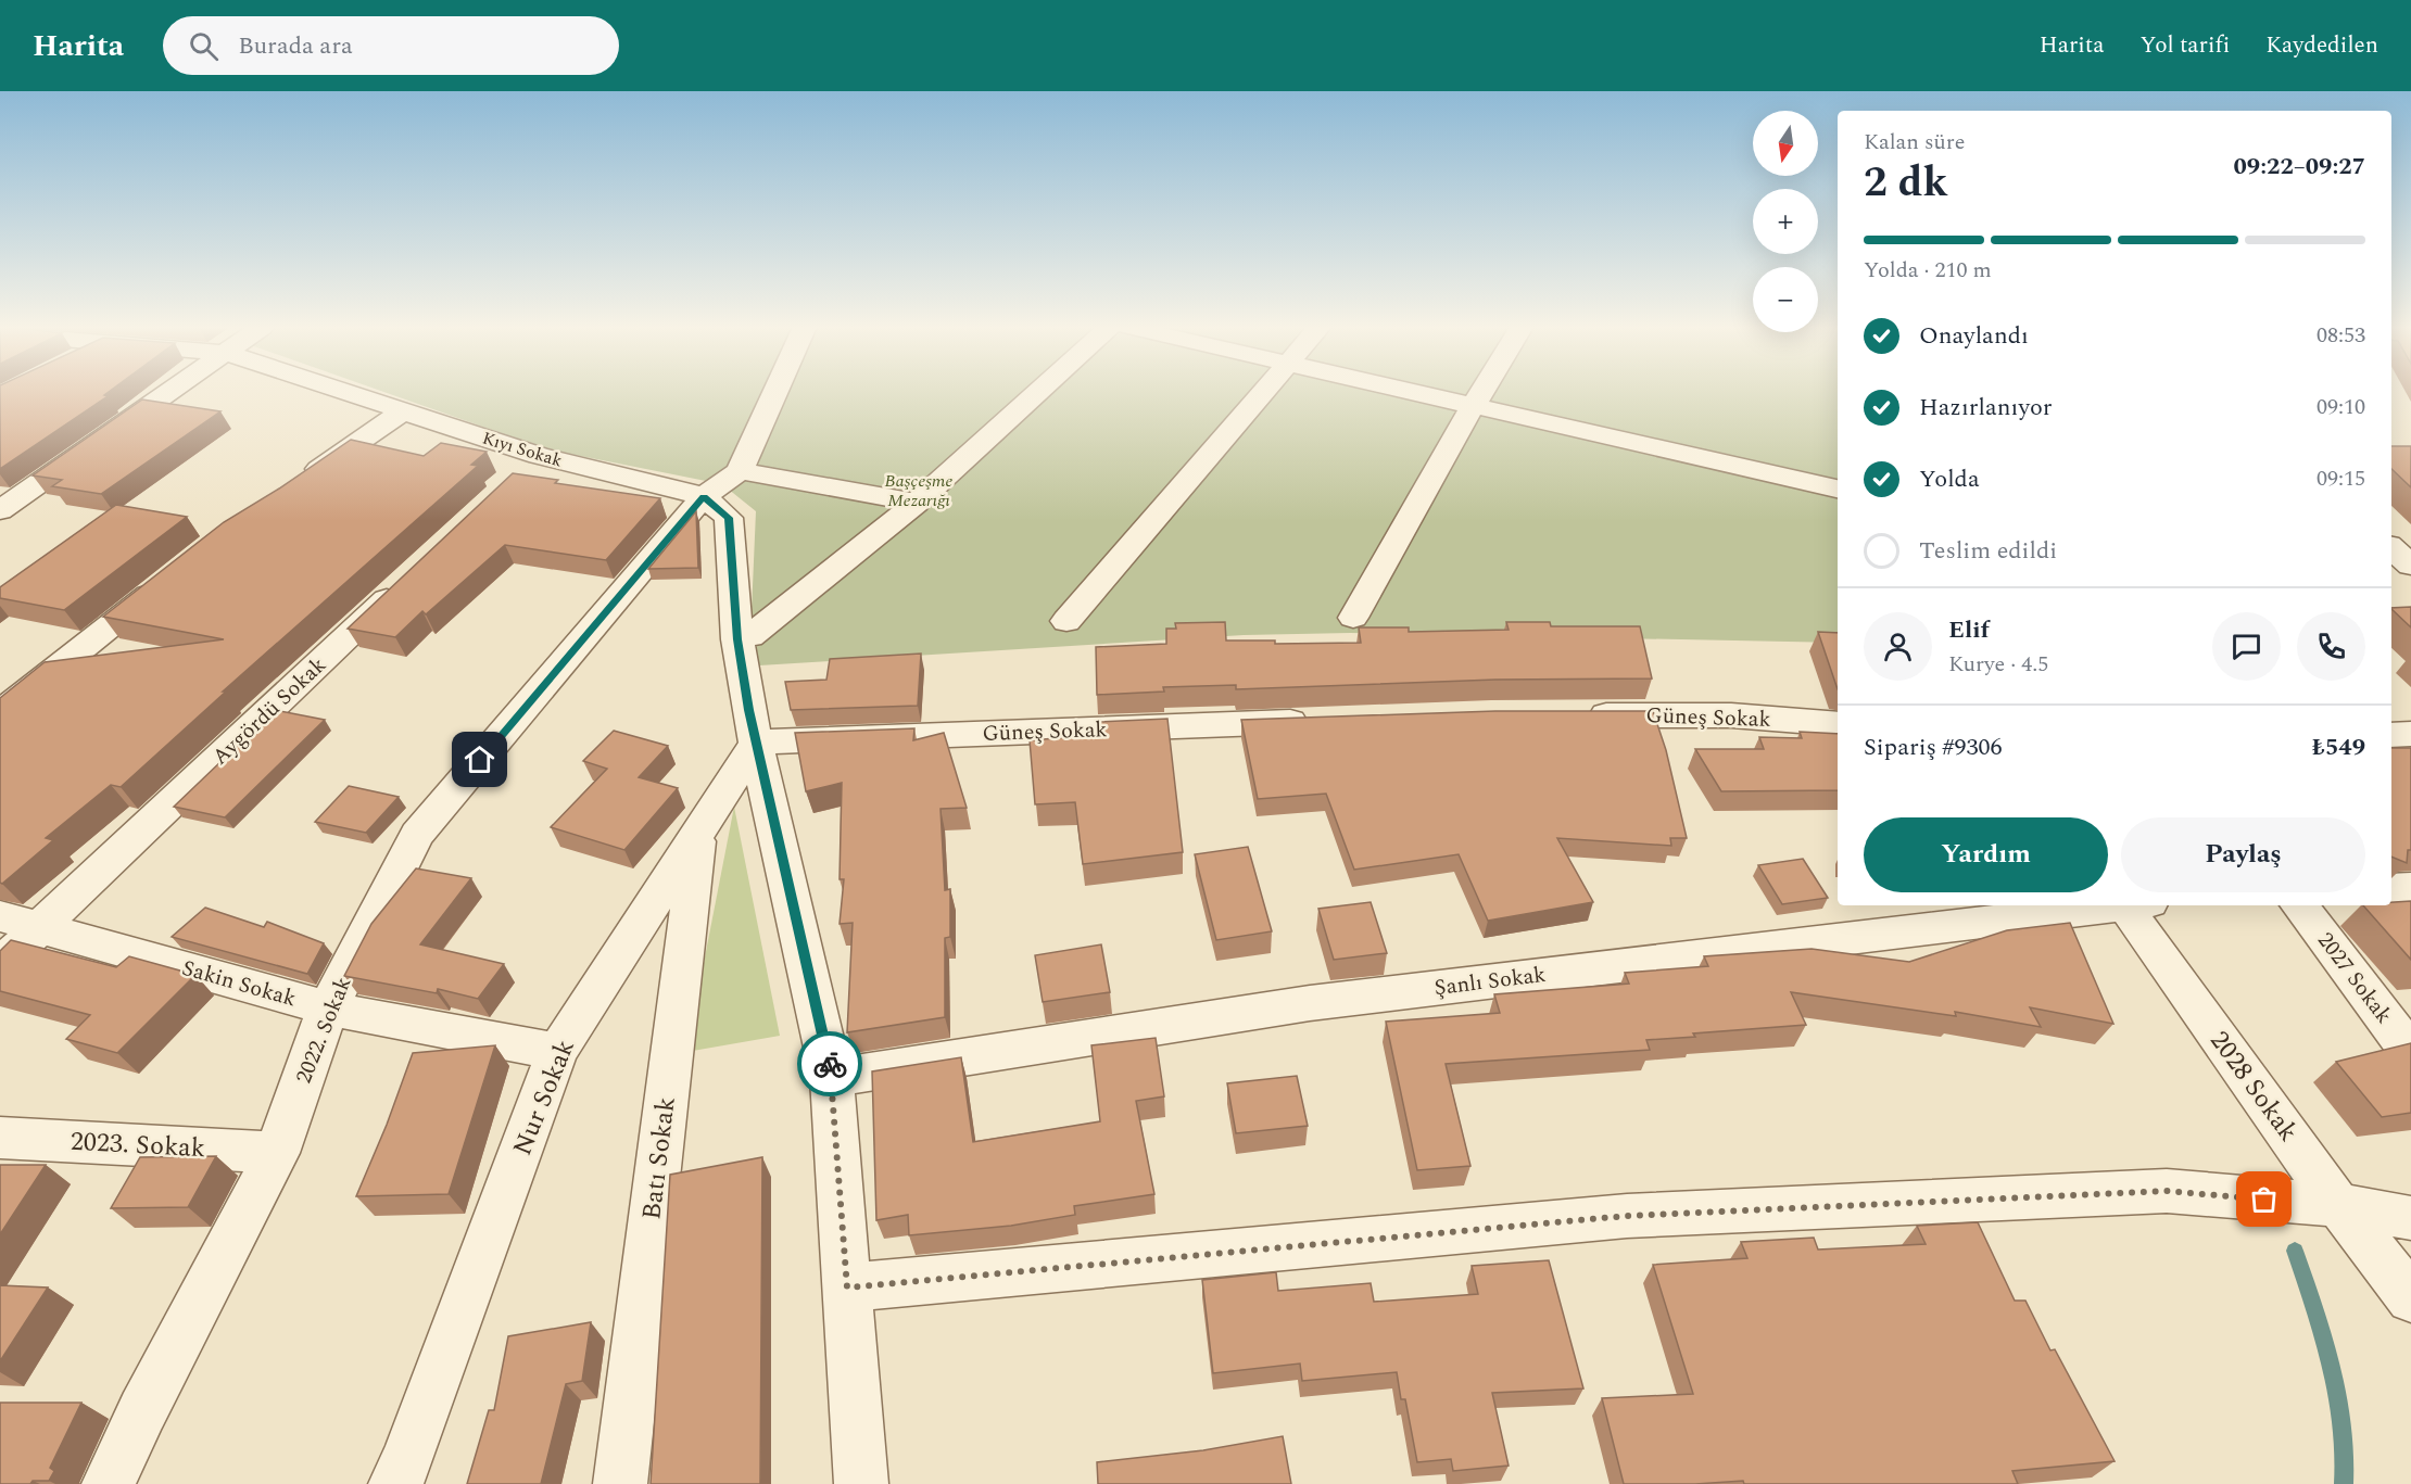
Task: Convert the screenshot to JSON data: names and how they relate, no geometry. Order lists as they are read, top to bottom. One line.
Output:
{"streets":{"street":["Kıyı Sokak","Aygördü Sokak","Güneş Sokak","2027 Sokak","Şanlı Sokak","Sakin Sokak","2022. Sokak","2028 Sokak","Nur Sokak","2023. Sokak","Batı Sokak"]},"crossings":[["Kıyı Sokak","2022. Sokak"],["Aygördü Sokak","Sakin Sokak"],["Güneş Sokak","Nur Sokak"],["Sakin Sokak","2022. Sokak"],["Sakin Sokak","Nur Sokak"],["2022. Sokak","2023. Sokak"],["Nur Sokak","Batı Sokak"]],"parks":["Başçeşme Mezarığı"],"north":"bottom","page":{"header":"Harita","search":"Burada ara","nav":["Harita","Yol tarifi","Kaydedilen"],"map_buttons":["+","−"],"heading":["2 dk","Kalan süre","09:22–09:27"],"panel":["Elif","Kurye · 4.5","Sipariş #9306","₺549"],"bar":"Yolda · 210 m","list":[["Onaylandı","08:53"],["Hazırlanıyor","09:10"],["Yolda","09:15"],"Teslim edildi"],"buttons":["Yardım","Paylaş"]}}
